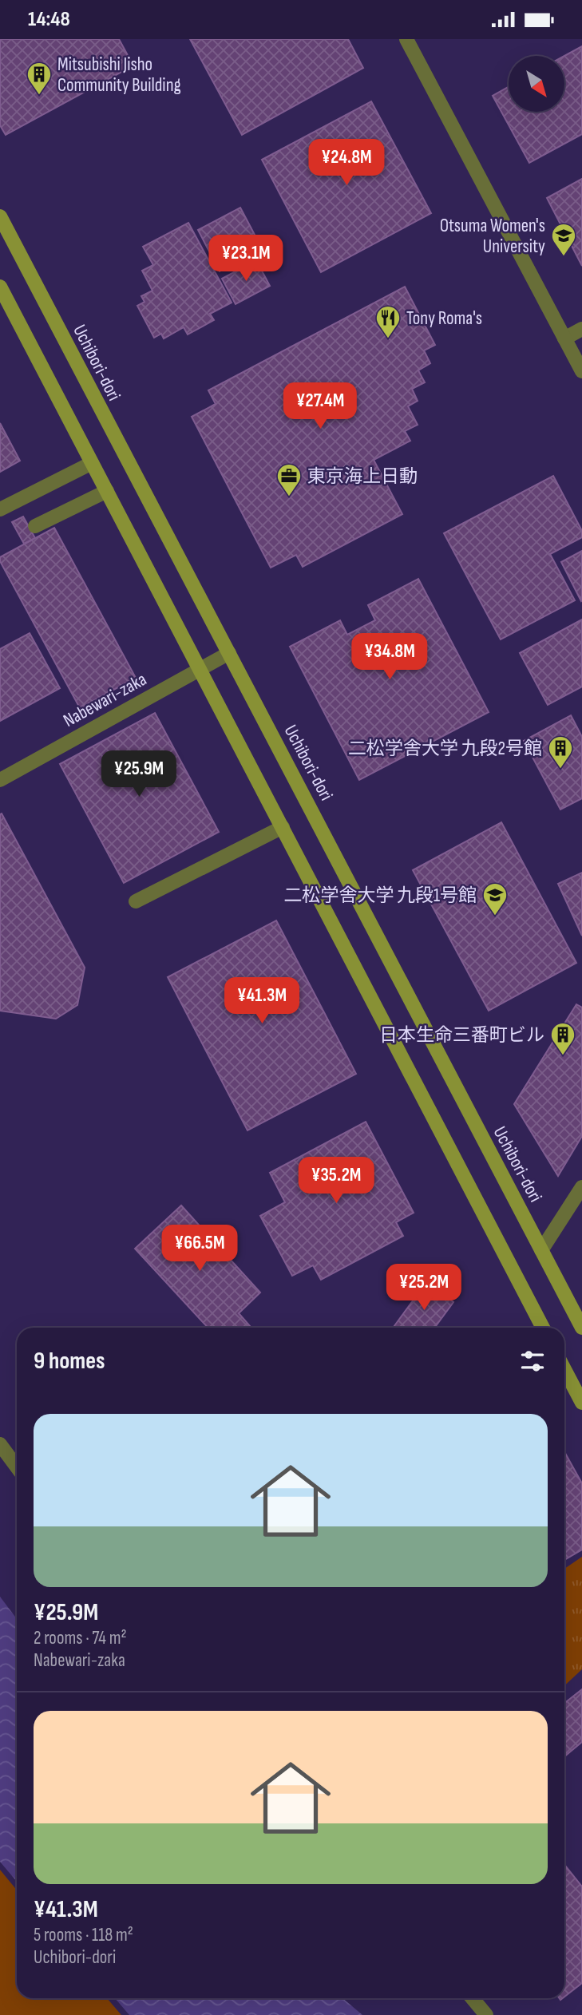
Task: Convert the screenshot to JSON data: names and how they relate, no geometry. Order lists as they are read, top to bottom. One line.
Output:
{"streets":{"main road":["Uchibori-dori"],"street":["Nabewari-zaka"]},"crossings":[["Uchibori-dori","Nabewari-zaka"]],"places":{"building":["Mitsubishi Jisho Community Building","二松学舎大学 九段2号館","日本生命三番町ビル"],"school or university":["Otsuma Women's University","二松学舎大学 九段1号館"],"restaurant":["Tony Roma's"],"office":["東京海上日動"]},"north":"bottom right","page":{"status":"14:48","price":["¥24.8M","¥23.1M","¥27.4M","¥34.8M","¥25.9M","¥41.3M","¥35.2M","¥66.5M","¥25.2M"],"heading":"9 homes","list":[{"name":"¥25.9M","note":"2 rooms · 74 m² · Nabewari-zaka"},{"name":"¥41.3M","note":"5 rooms · 118 m² · Uchibori-dori"}]}}
